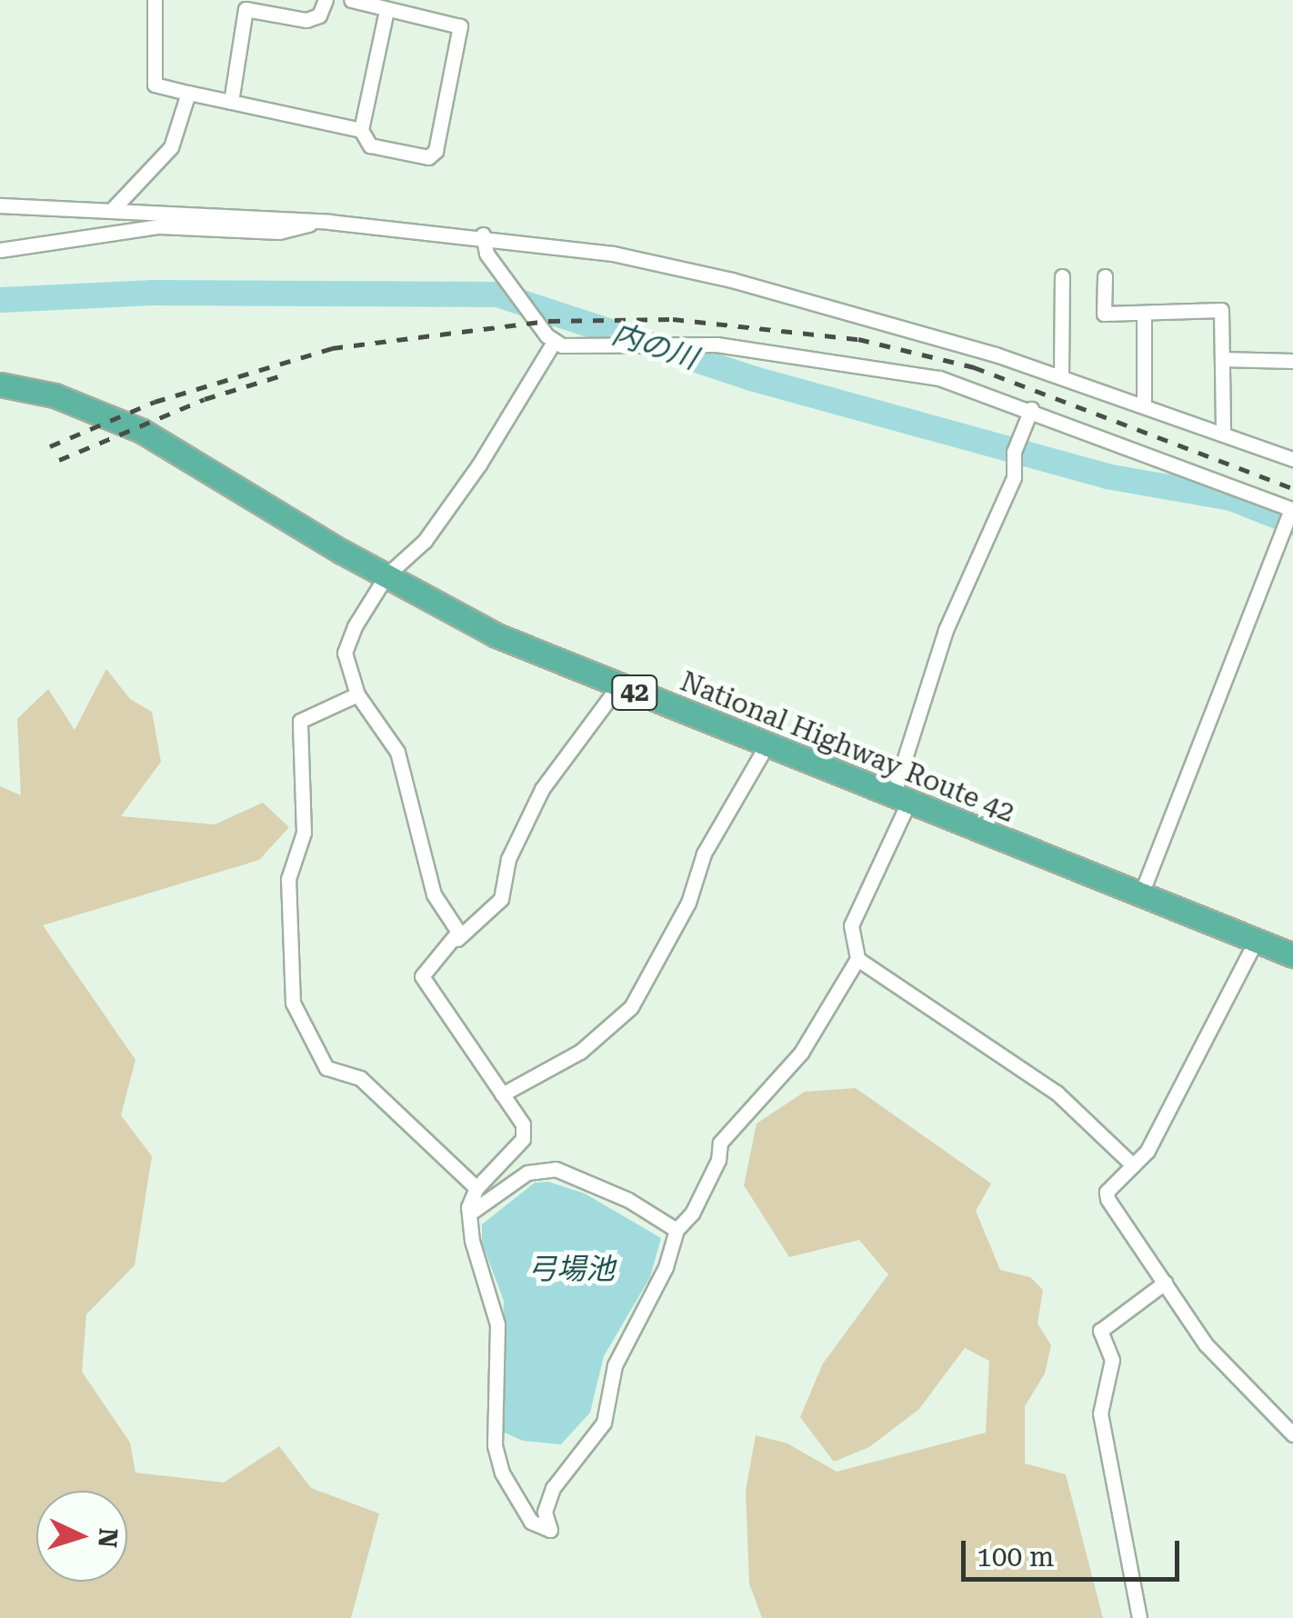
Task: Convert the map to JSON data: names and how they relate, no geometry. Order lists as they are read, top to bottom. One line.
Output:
{"streets":{"highway":["42","National Highway Route 42"]},"water":["内の川","弓場池"],"scale_bar":"100 m","north":"right"}
